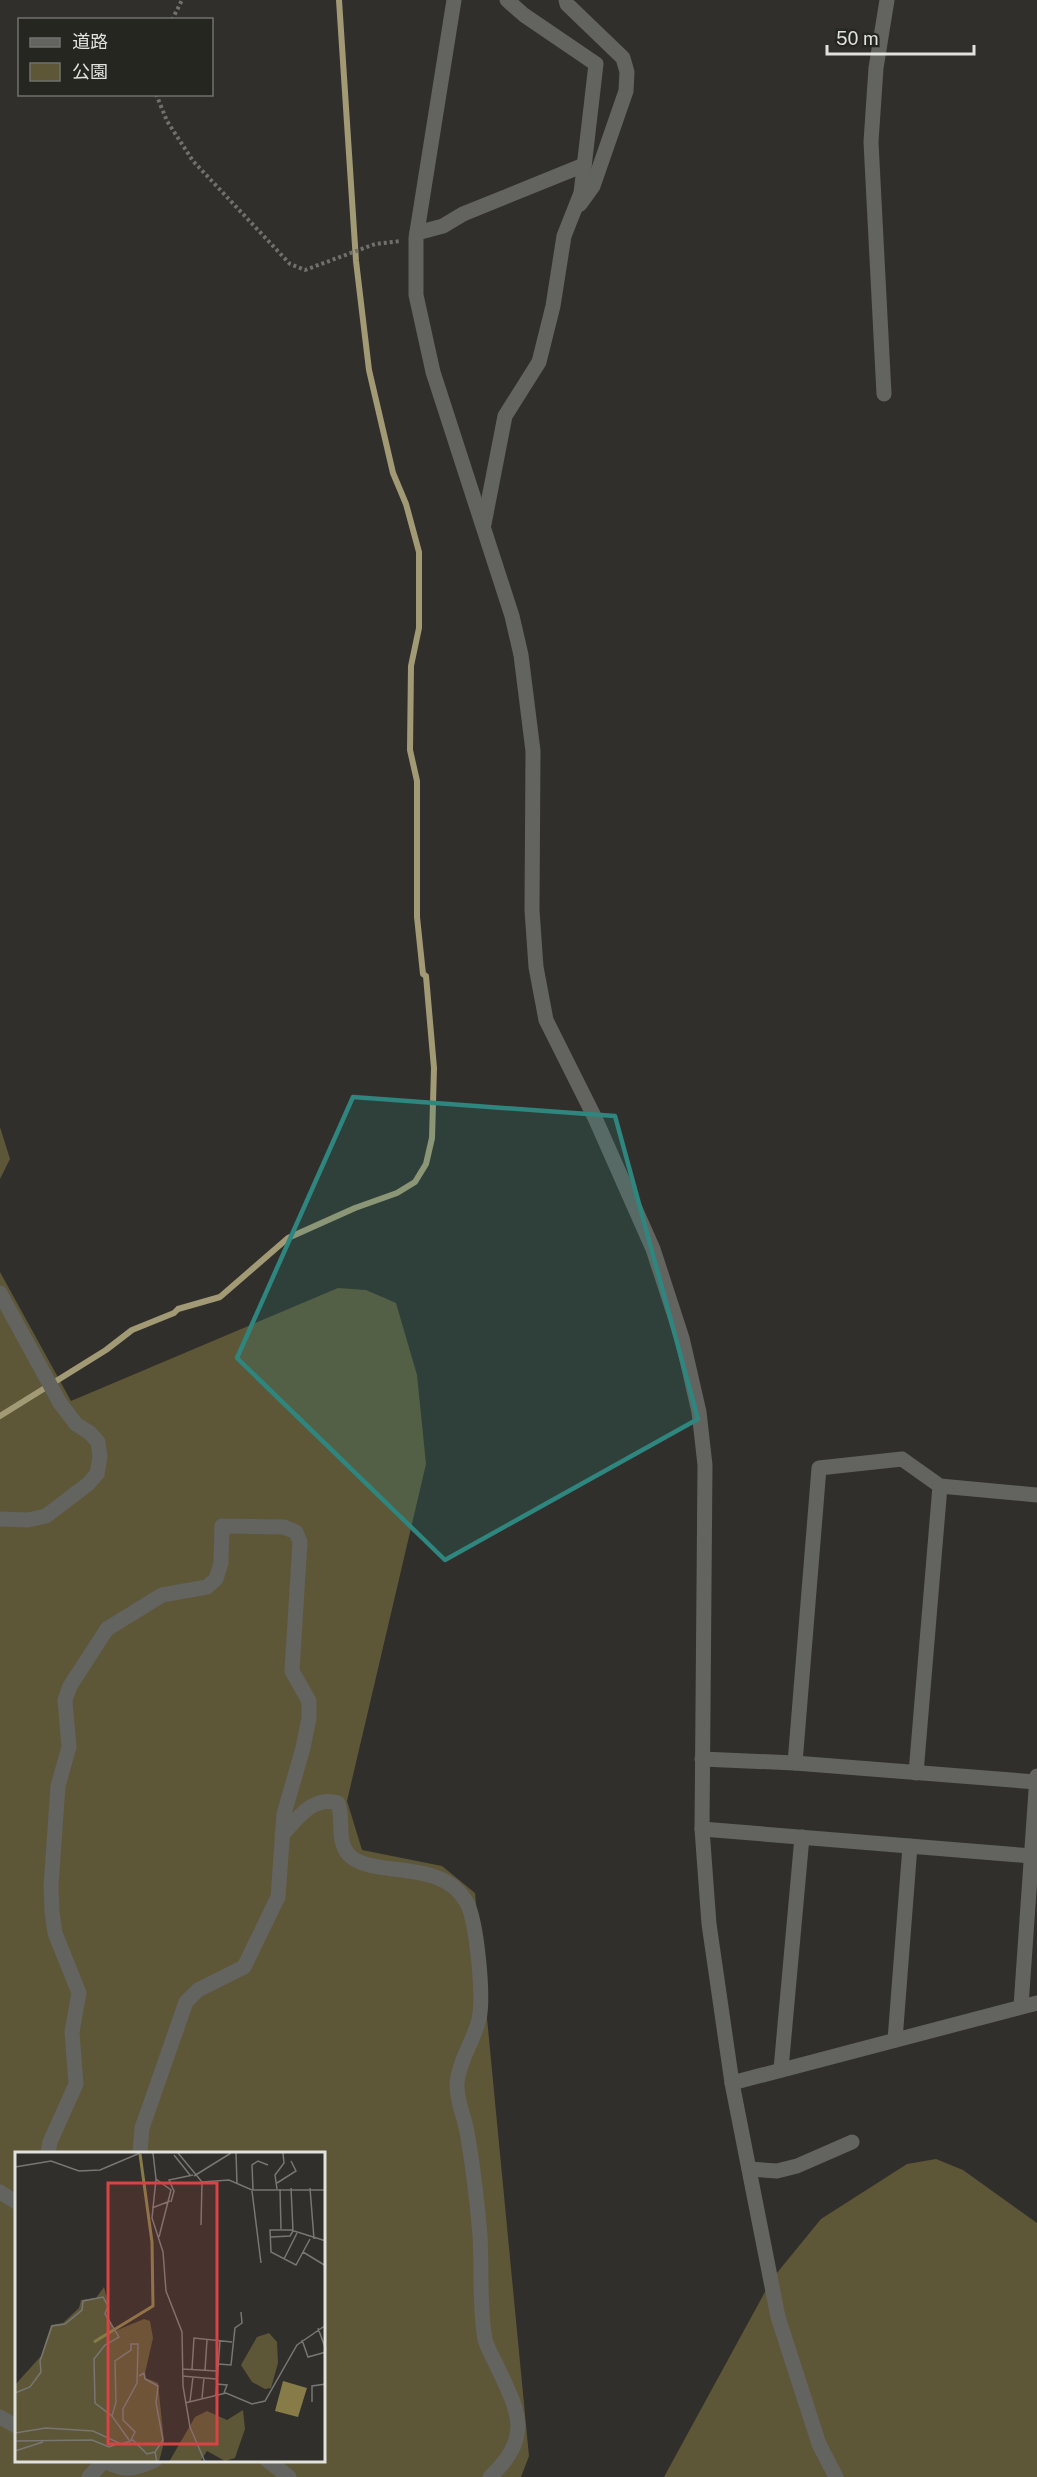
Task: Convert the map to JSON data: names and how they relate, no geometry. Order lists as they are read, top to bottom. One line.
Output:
{"legend":["道路","公園"],"scale_bar":"50 m"}
